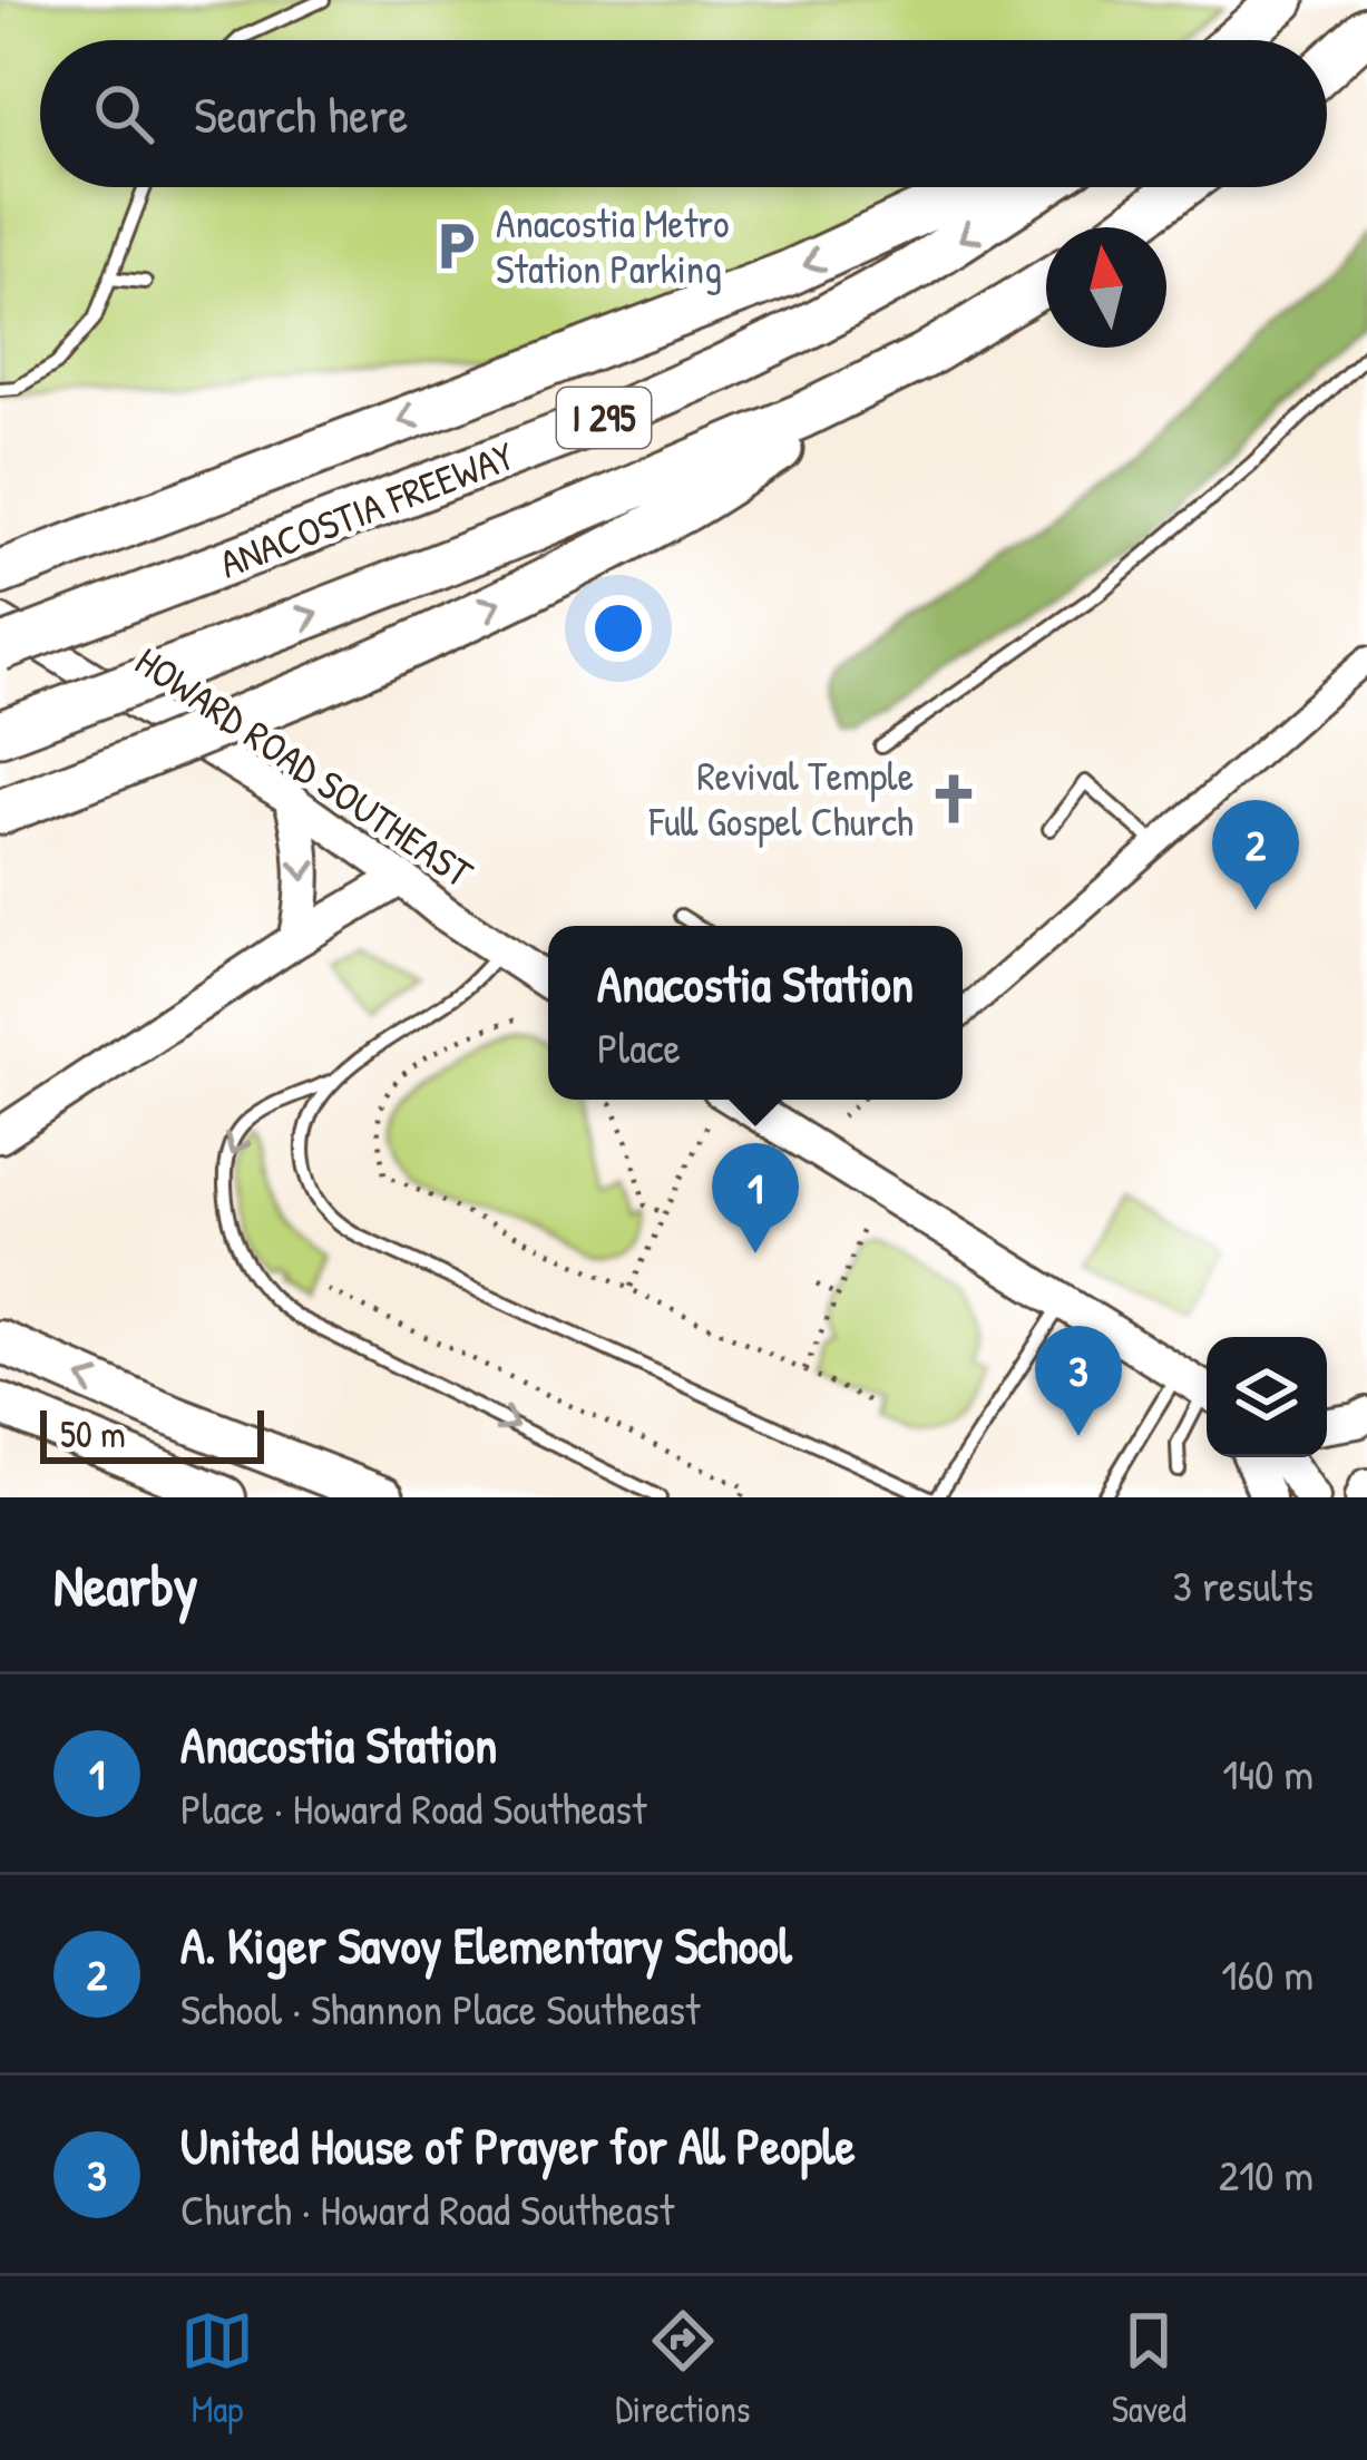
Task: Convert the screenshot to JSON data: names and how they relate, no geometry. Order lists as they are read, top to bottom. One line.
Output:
{"streets":{"highway":["I 295","ANACOSTIA FREEWAY"],"main road":["HOWARD ROAD SOUTHEAST"]},"places":{"parking":["Anacostia Metro Station Parking"],"church":["Revival Temple Full Gospel Church"]},"scale_bar":"50 m","north":"top","page":{"search":"Search here","pins":["2","1","3"],"popup":["Anacostia Station","Place"],"scale":"50 m","heading":["Nearby","3 results"],"list":[{"mark":"1","name":"Anacostia Station","note":"Place · Howard Road Southeast","value":"140 m"},{"mark":"2","name":"A. Kiger Savoy Elementary School","note":"School · Shannon Place Southeast","value":"160 m"},{"mark":"3","name":"United House of Prayer for All People","note":"Church · Howard Road Southeast","value":"210 m"}],"nav":["Map","Directions","Saved"]}}
